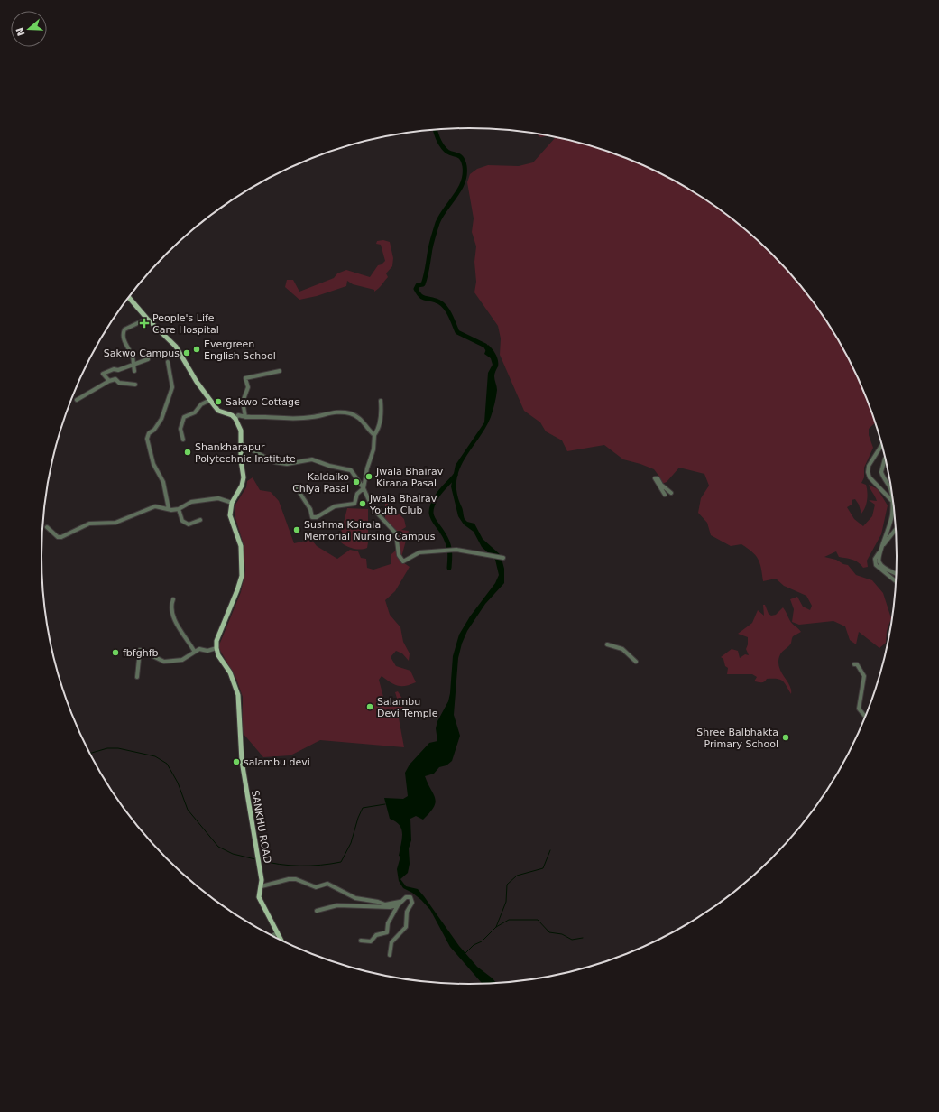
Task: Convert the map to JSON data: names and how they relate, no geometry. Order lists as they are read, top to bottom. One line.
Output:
{"streets":{"main road":["SANKHU ROAD"]},"places":{"health":["People's Life Care Hospital"],"other":["Evergreen English School","Sakwo Campus","Sakwo Cottage","Shankharapur Polytechnic Institute","Jwala Bhairav Kirana Pasal","Kaldaiko Chiya Pasal","Jwala Bhairav Youth Club","Sushma Koirala Memorial Nursing Campus","fbfghfb","Salambu Devi Temple","Shree Balbhakta Primary School","salambu devi"]},"north":"left"}
